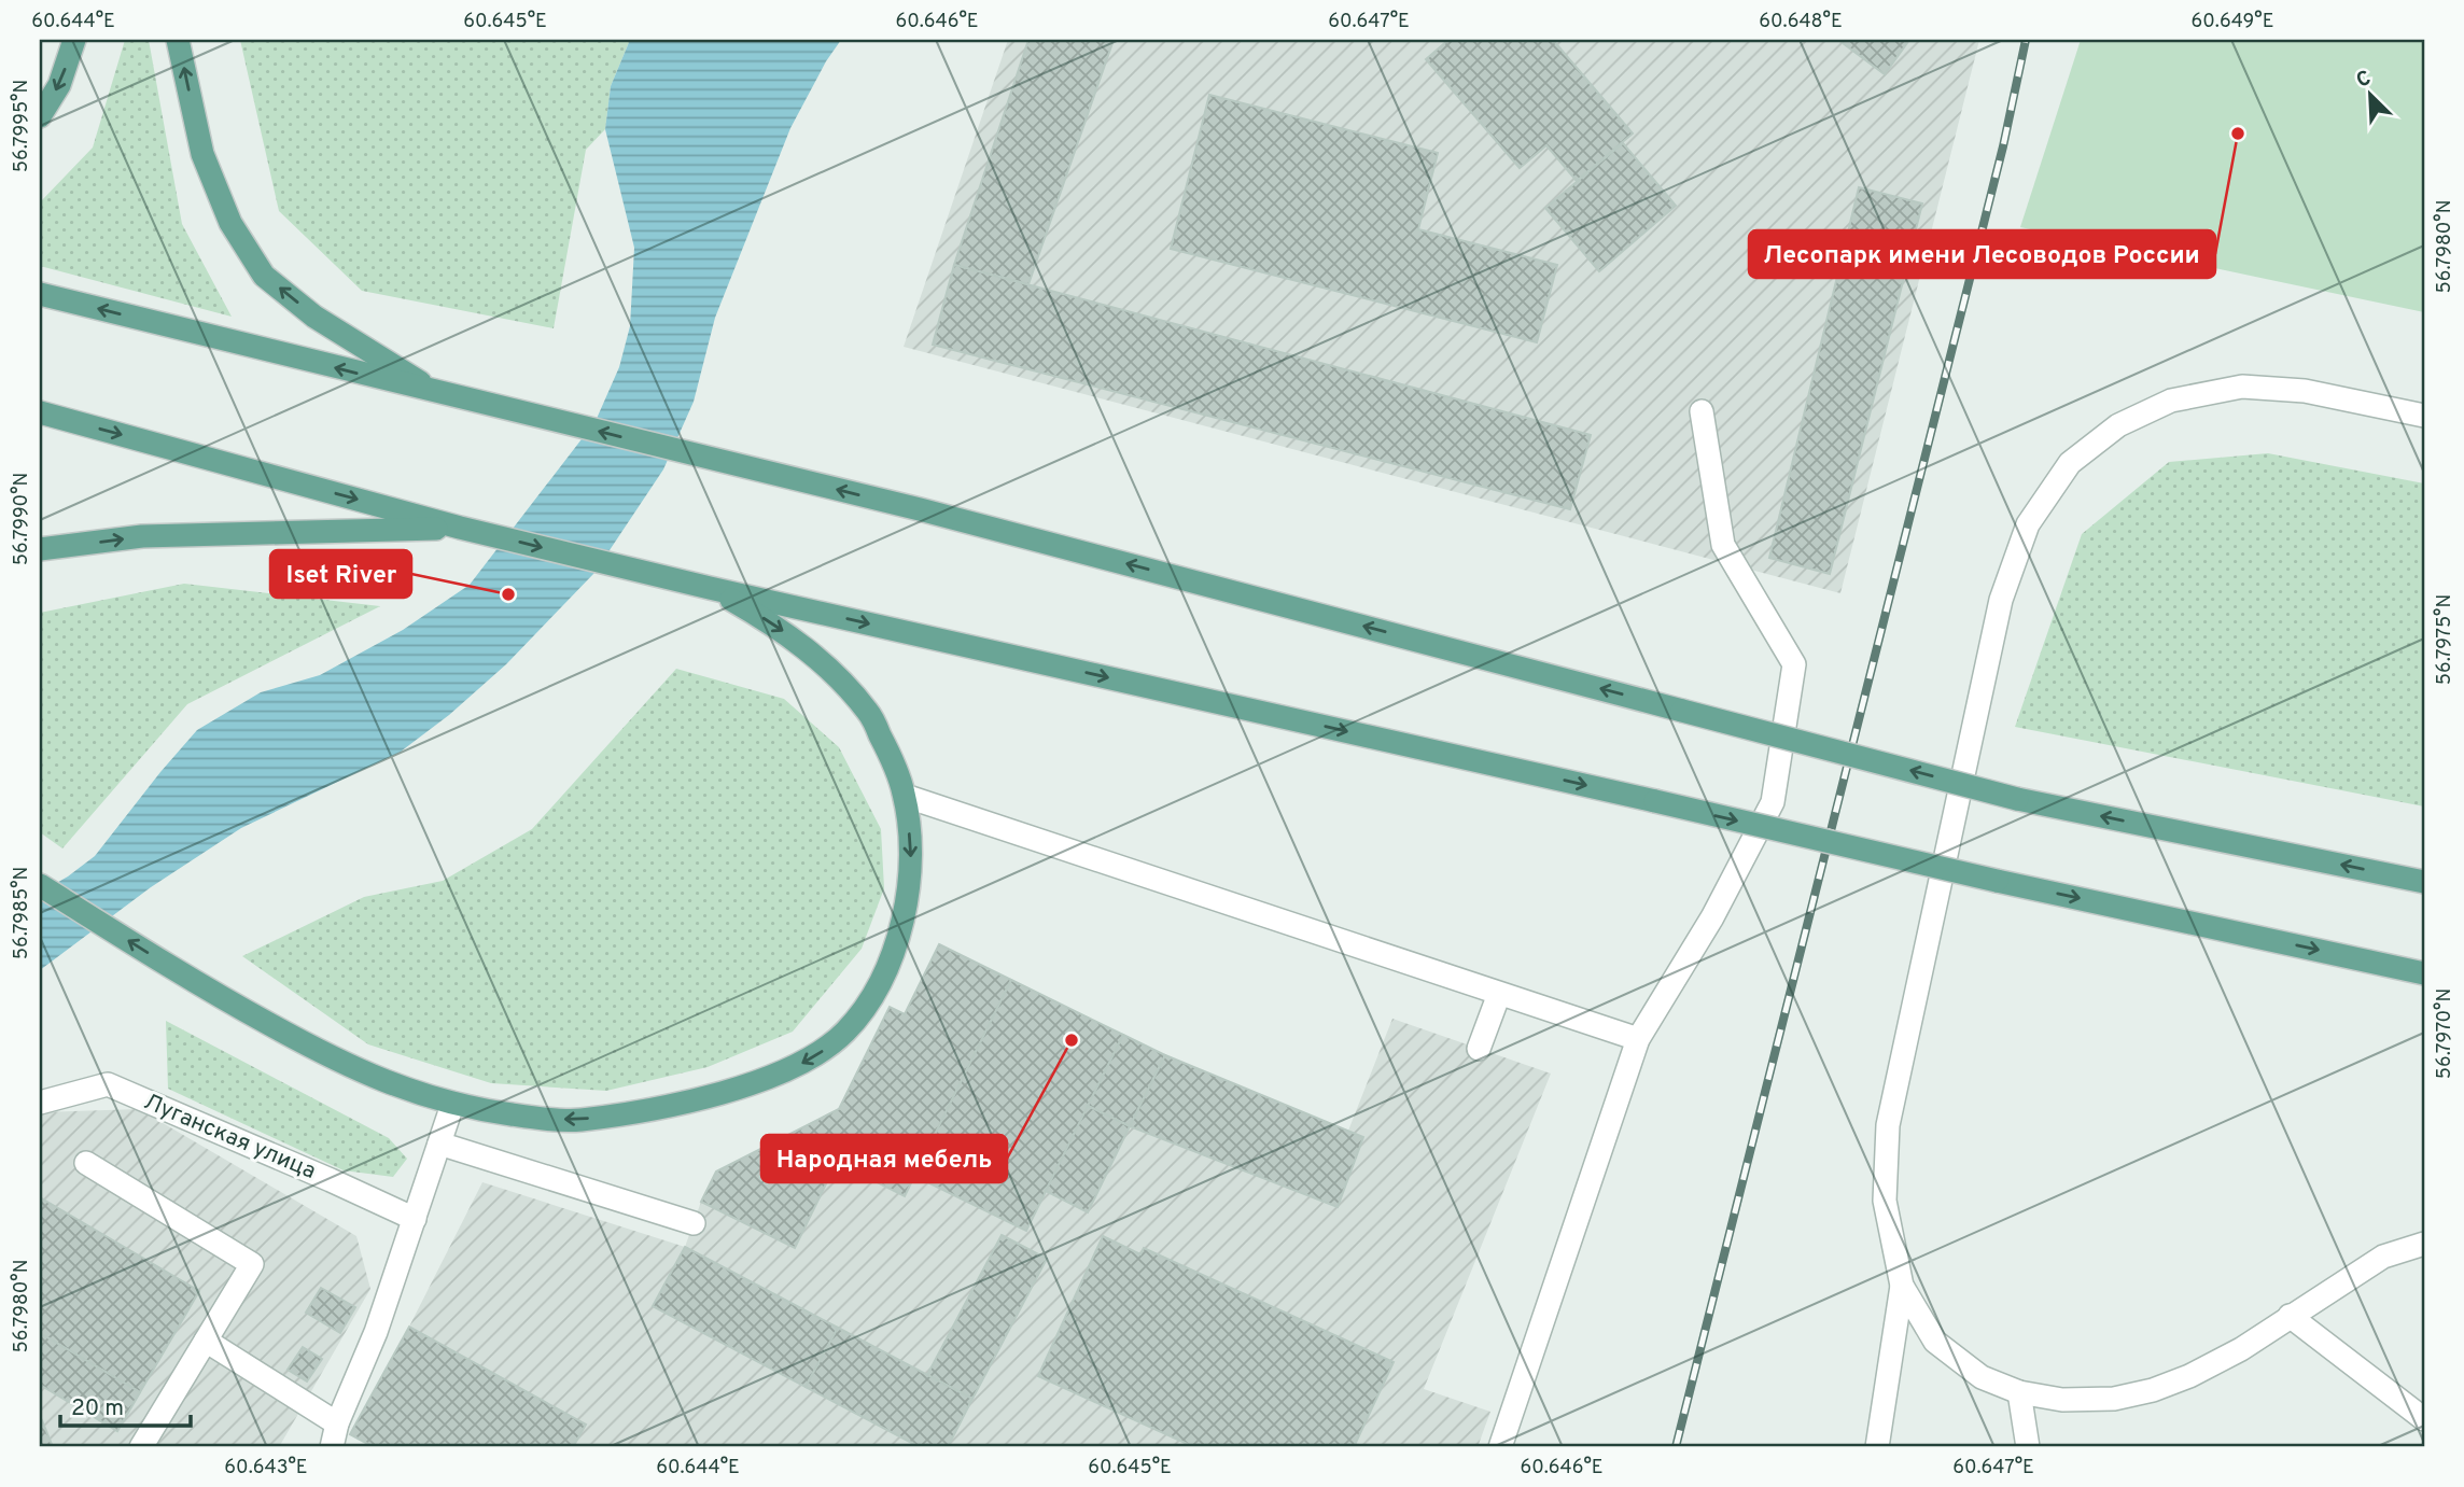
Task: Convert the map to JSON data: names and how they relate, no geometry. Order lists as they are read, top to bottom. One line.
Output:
{"streets":{"street":["Луганская улица"]},"places":["Лесопарк имени Лесоводов России","Iset River","Народная мебель"],"scale_bar":"20 m","north":"top left","coordinates":["60.644°E","60.645°E","60.646°E","60.647°E","60.648°E","60.649°E","56.7995°N","56.7980°N","56.7990°N","56.7975°N","56.7985°N","56.7970°N","60.643°E"]}
